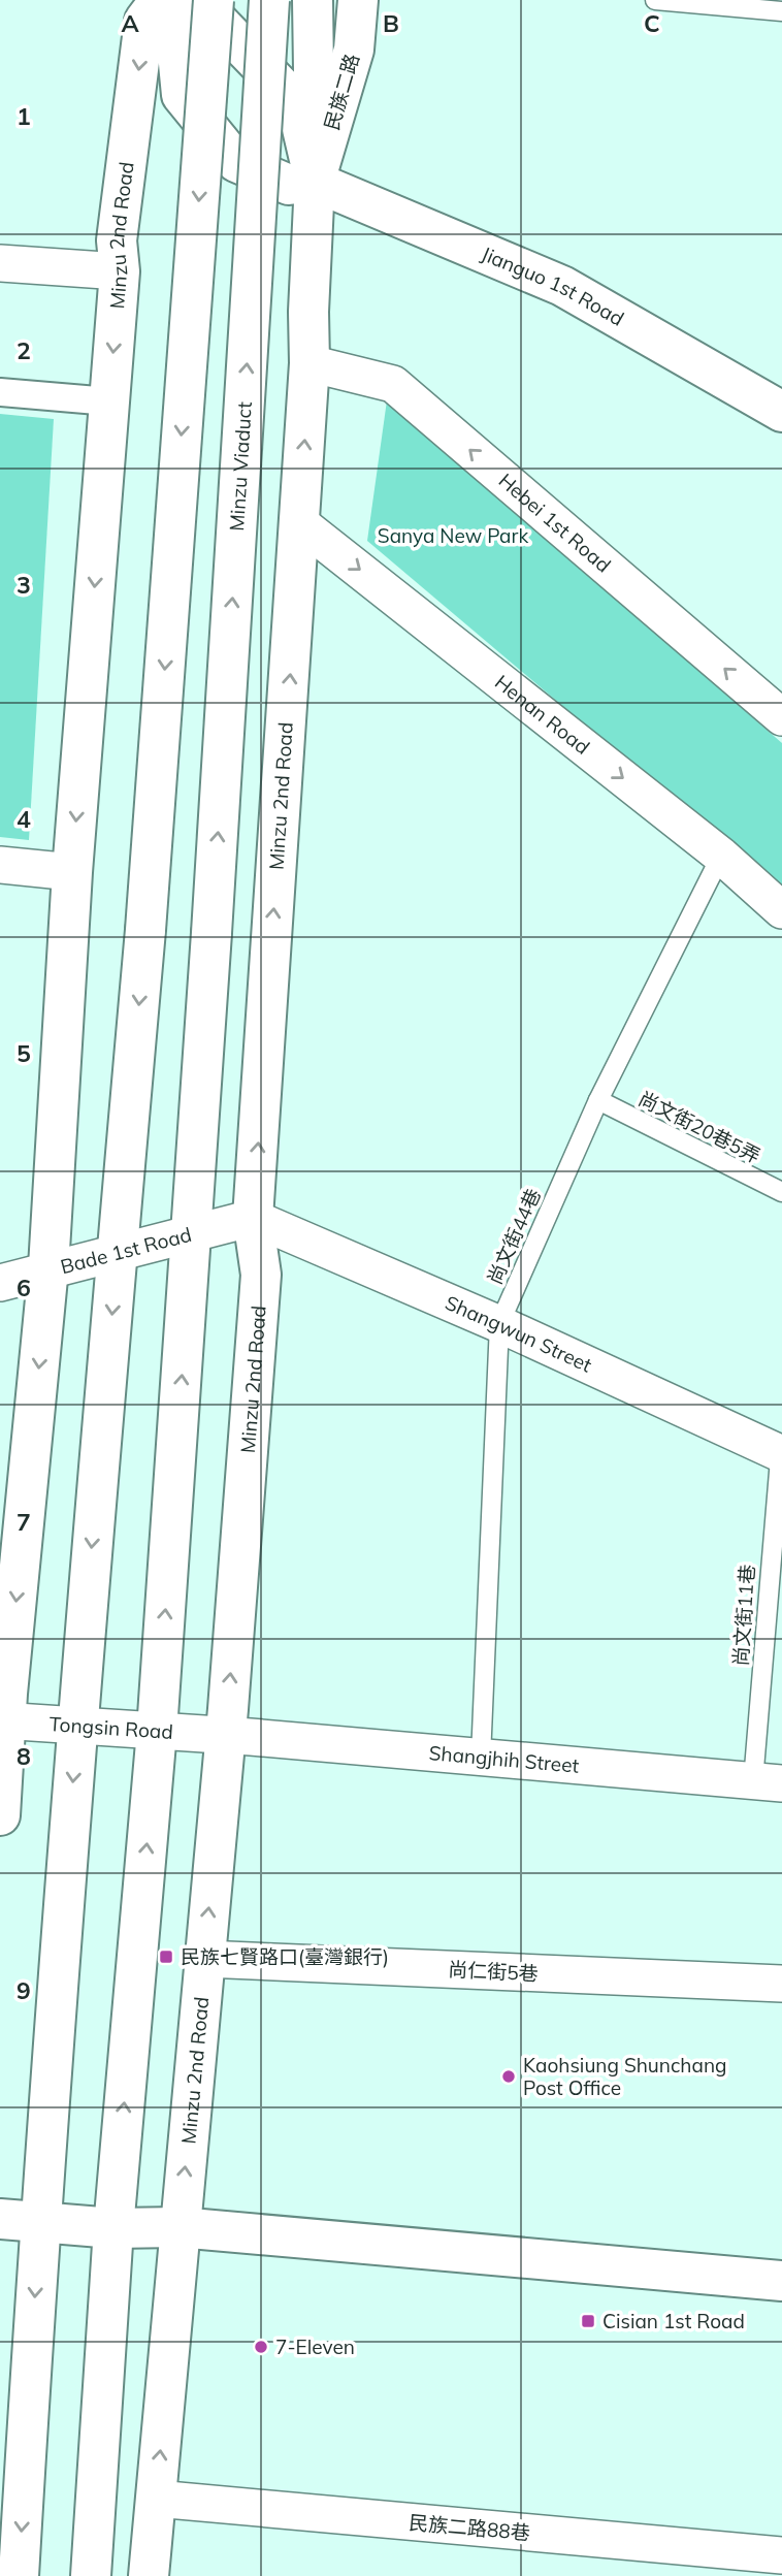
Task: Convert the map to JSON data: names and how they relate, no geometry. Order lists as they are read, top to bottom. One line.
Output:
{"streets":{"main road":["民族二路","Minzu 2nd Road","Jianguo 1st Road","Minzu Viaduct"],"street":["Hebei 1st Road","Henan Road","Bade 1st Road","Shangwun Street","Tongsin Road","Shangjhih Street","尚仁街5巷","民族二路88巷"],"lane":["尚文街20巷5弄","尚文街44巷","尚文街11巷"]},"crossings":[["民族二路","Minzu 2nd Road"],["民族二路","Jianguo 1st Road"],["Minzu 2nd Road","Jianguo 1st Road"],["Minzu 2nd Road","Hebei 1st Road"],["Minzu 2nd Road","Henan Road"],["Minzu 2nd Road","Bade 1st Road"],["Minzu 2nd Road","Shangwun Street"],["Minzu 2nd Road","Tongsin Road"],["Minzu 2nd Road","Shangjhih Street"],["Minzu 2nd Road","尚仁街5巷"],["Minzu 2nd Road","民族二路88巷"],["Minzu Viaduct","Bade 1st Road"],["Henan Road","尚文街44巷"],["尚文街20巷5弄","尚文街44巷"],["尚文街44巷","Shangwun Street"],["尚文街44巷","Shangjhih Street"],["Bade 1st Road","Shangwun Street"],["Shangwun Street","尚文街11巷"],["尚文街11巷","Shangjhih Street"],["Tongsin Road","Shangjhih Street"]],"one_way":["Hebei 1st Road","Henan Road"],"parks":["Sanya New Park"],"places":{"transit":["民族七賢路口(臺灣銀行)","Cisian 1st Road"],"other":["Kaohsiung Shunchang Post Office","7-Eleven"]},"grid":{"columns":["A","B","C"],"rows":["1","2","3","4","5","6","7","8","9"]}}
